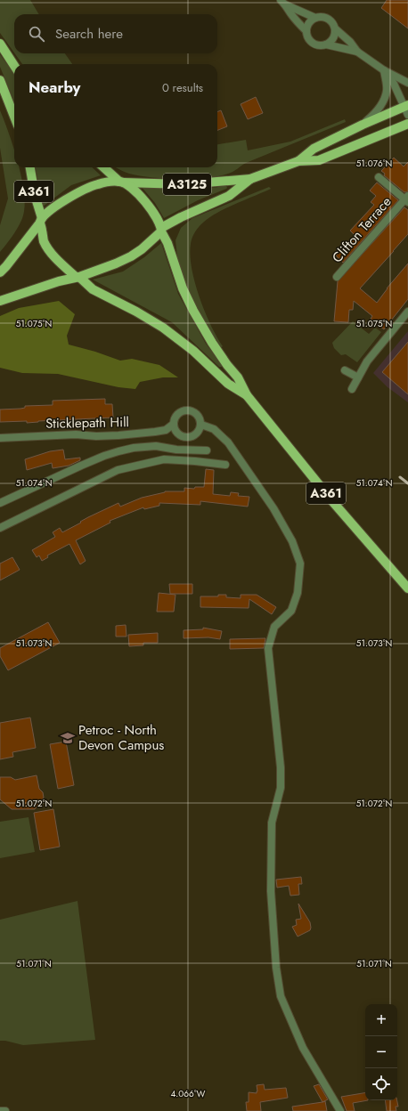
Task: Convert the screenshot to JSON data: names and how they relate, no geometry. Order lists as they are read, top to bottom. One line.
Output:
{"streets":{"main road":["A3125","A361"],"street":["Clifton Terrace","Sticklepath Hill"]},"crossings":[["A3125","A361"]],"places":{"school or university":["Petroc - North Devon Campus"]},"page":{"search":"Search here","heading":["Nearby","0 results"],"map_buttons":["+","−"]},"coordinates":["51.076°N","51.075°N","51.074°N","51.073°N","51.072°N","51.071°N","4.066°W"]}
